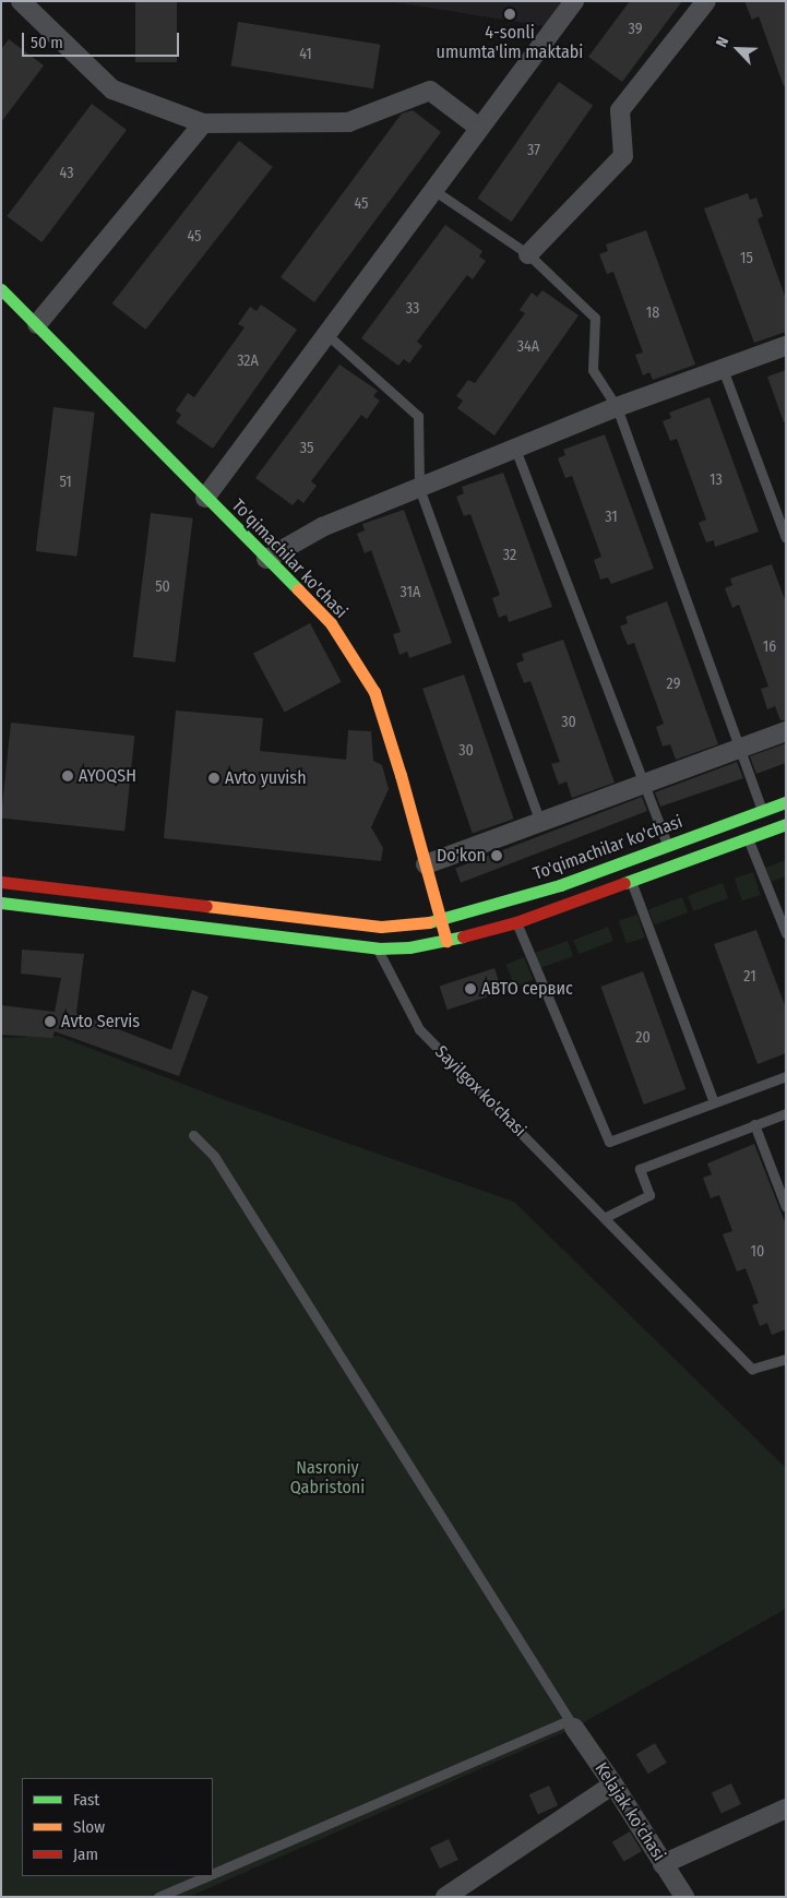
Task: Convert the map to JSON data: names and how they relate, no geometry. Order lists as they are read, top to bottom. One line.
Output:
{"streets":{"main road":["To'qimachilar ko'chasi"],"street":["Kelajak ko'chasi"],"lane":["Sayilgox ko'chasi"]},"parks":["Nasroniy Qabristoni"],"places":["4-sonli umumta'lim maktabi","AYOQSH","Avto yuvish","Do'kon","АВТО сервис","Avto Servis"],"house_numbers":["39","41","37","43","45","45","15","33","18","34А","32А","35","13","51","31","32","50","31А","16","29","30","30","21","20","10"],"legend":["Fast","Slow","Jam"],"scale_bar":"50 m","north":"top left"}
